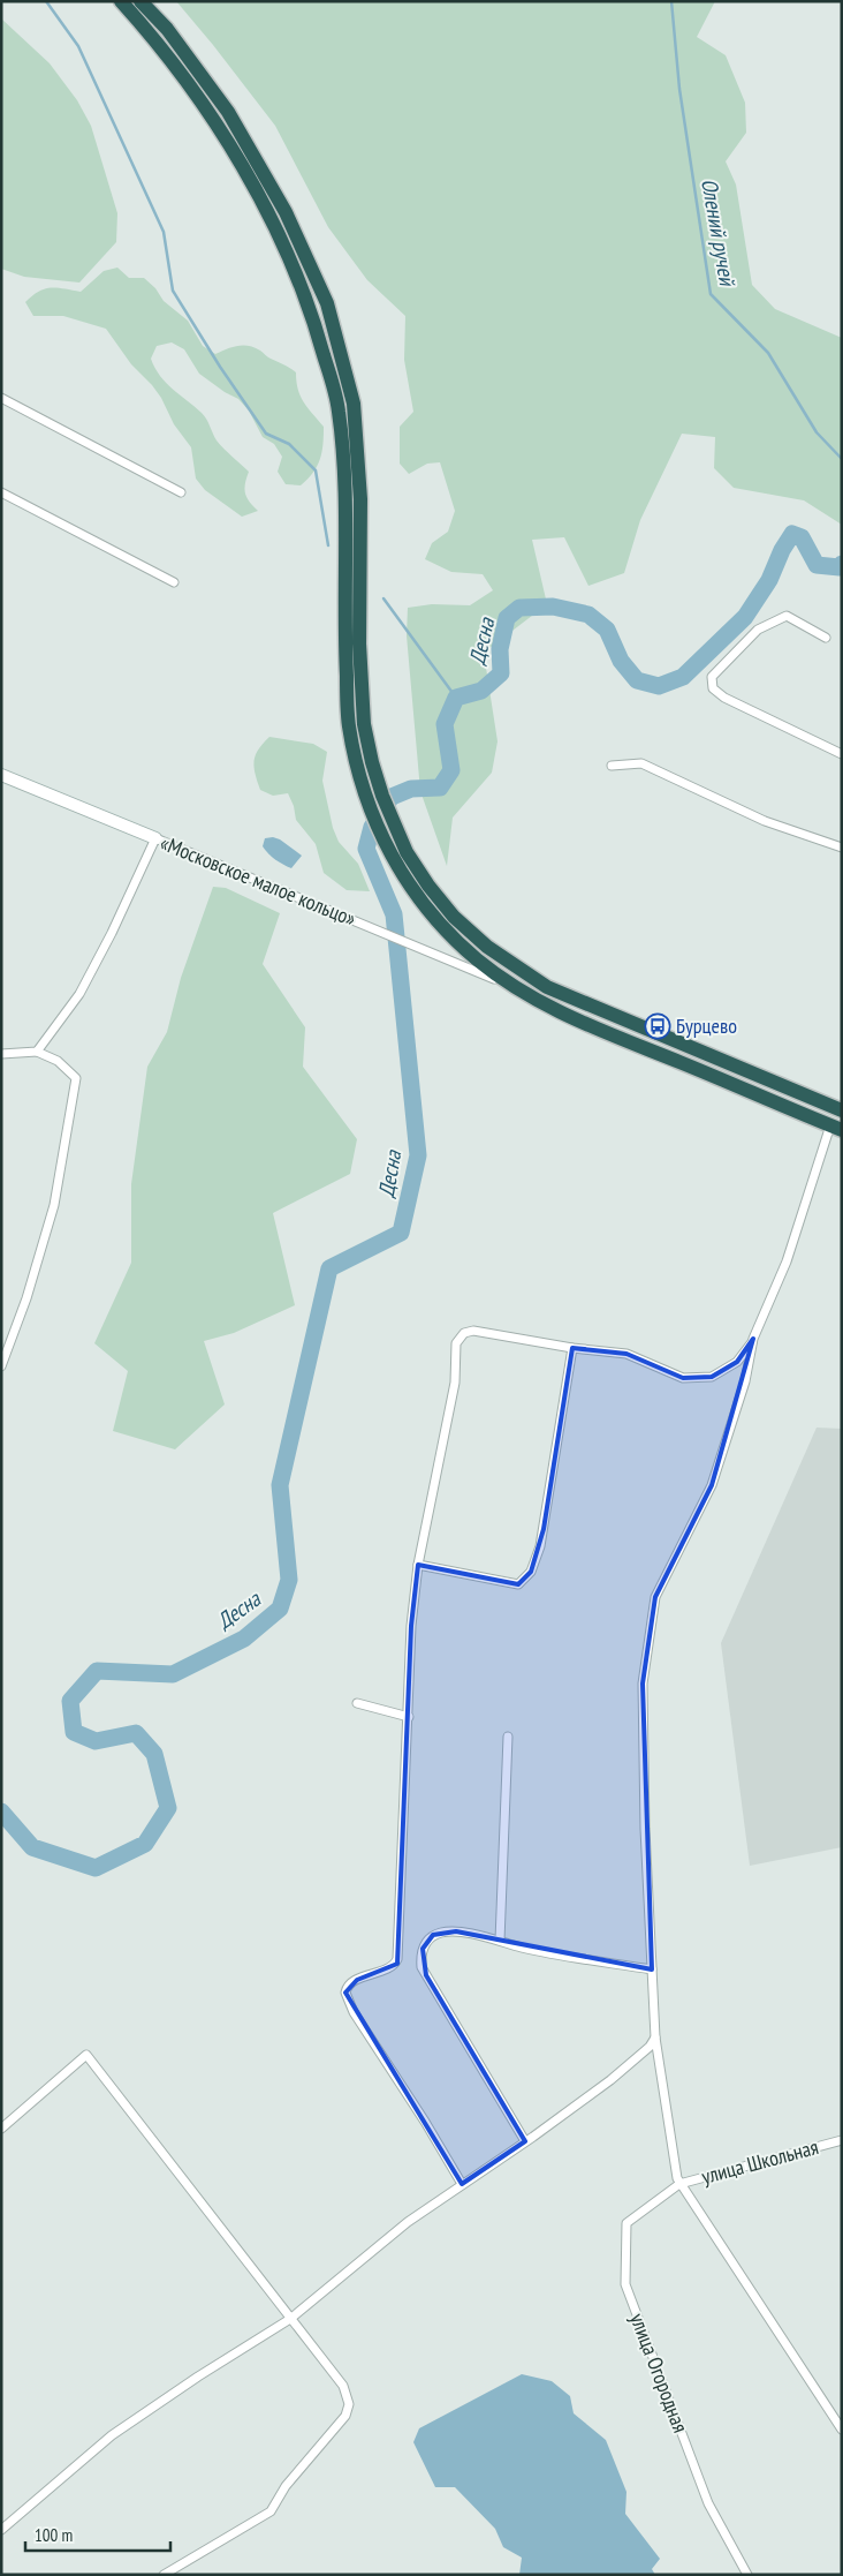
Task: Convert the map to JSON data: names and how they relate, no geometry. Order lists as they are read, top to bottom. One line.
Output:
{"streets":{"street":["«Московское малое кольцо»","улица Школьная","улица Огородная"]},"crossings":[["улица Школьная","улица Огородная"]],"water":["Олений ручей","Десна"],"places":{"bus stop":["Бурцево"]},"scale_bar":"100 m"}
